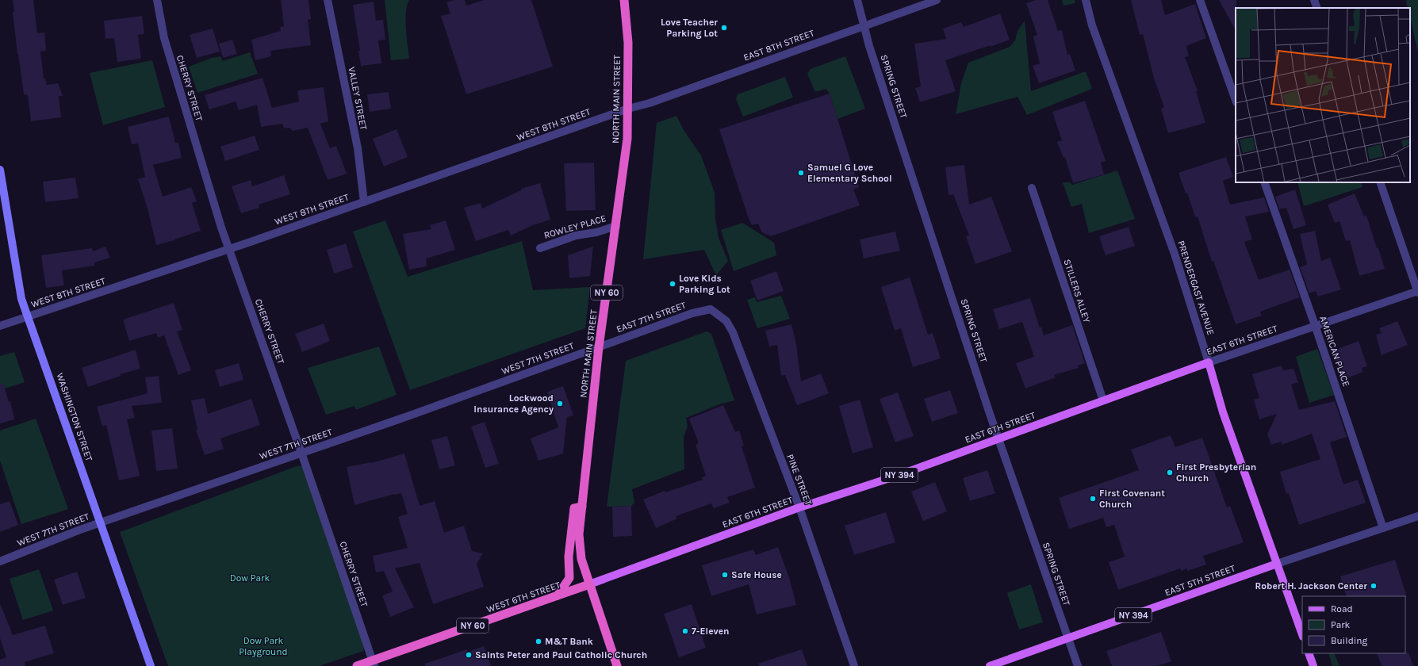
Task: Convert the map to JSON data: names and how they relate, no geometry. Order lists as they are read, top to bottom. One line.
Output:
{"streets":{"highway":["NORTH MAIN STREET","NY 60","WEST 6TH STREET"],"main road":["PRENDERGAST AVENUE","EAST 6TH STREET","WASHINGTON STREET","NY 394","EAST 5TH STREET"],"street":["EAST 8TH STREET","SPRING STREET","CHERRY STREET","VALLEY STREET","WEST 8TH STREET","ROWLEY PLACE","STILLERS ALLEY","EAST 7TH STREET","AMERICAN PLACE","WEST 7TH STREET","PINE STREET"]},"crossings":[["EAST 8TH STREET","SPRING STREET"],["EAST 8TH STREET","NORTH MAIN STREET"],["EAST 8TH STREET","WEST 8TH STREET"],["SPRING STREET","EAST 6TH STREET"],["SPRING STREET","EAST 5TH STREET"],["CHERRY STREET","WEST 8TH STREET"],["CHERRY STREET","WEST 7TH STREET"],["CHERRY STREET","WEST 6TH STREET"],["VALLEY STREET","WEST 8TH STREET"],["NORTH MAIN STREET","WEST 8TH STREET"],["NORTH MAIN STREET","ROWLEY PLACE"],["NORTH MAIN STREET","EAST 7TH STREET"],["NORTH MAIN STREET","EAST 6TH STREET"],["NORTH MAIN STREET","WEST 7TH STREET"],["NORTH MAIN STREET","WEST 6TH STREET"],["WEST 8TH STREET","WASHINGTON STREET"],["PRENDERGAST AVENUE","EAST 6TH STREET"],["PRENDERGAST AVENUE","EAST 5TH STREET"],["STILLERS ALLEY","EAST 6TH STREET"],["EAST 7TH STREET","WEST 7TH STREET"],["EAST 7TH STREET","PINE STREET"],["EAST 6TH STREET","AMERICAN PLACE"],["EAST 6TH STREET","PINE STREET"],["EAST 6TH STREET","WEST 6TH STREET"],["AMERICAN PLACE","EAST 5TH STREET"],["WEST 7TH STREET","WASHINGTON STREET"]],"parks":["Dow Park","Dow Park Playground"],"places":["Love Teacher Parking Lot","Samuel G Love Elementary School","Love Kids Parking Lot","Lockwood Insurance Agency","First Presbyterian Church","First Covenant Church","Safe House","Robert H. Jackson Center","7-Eleven","M&T Bank","Saints Peter and Paul Catholic Church"],"legend":["Road","Park","Building"]}
